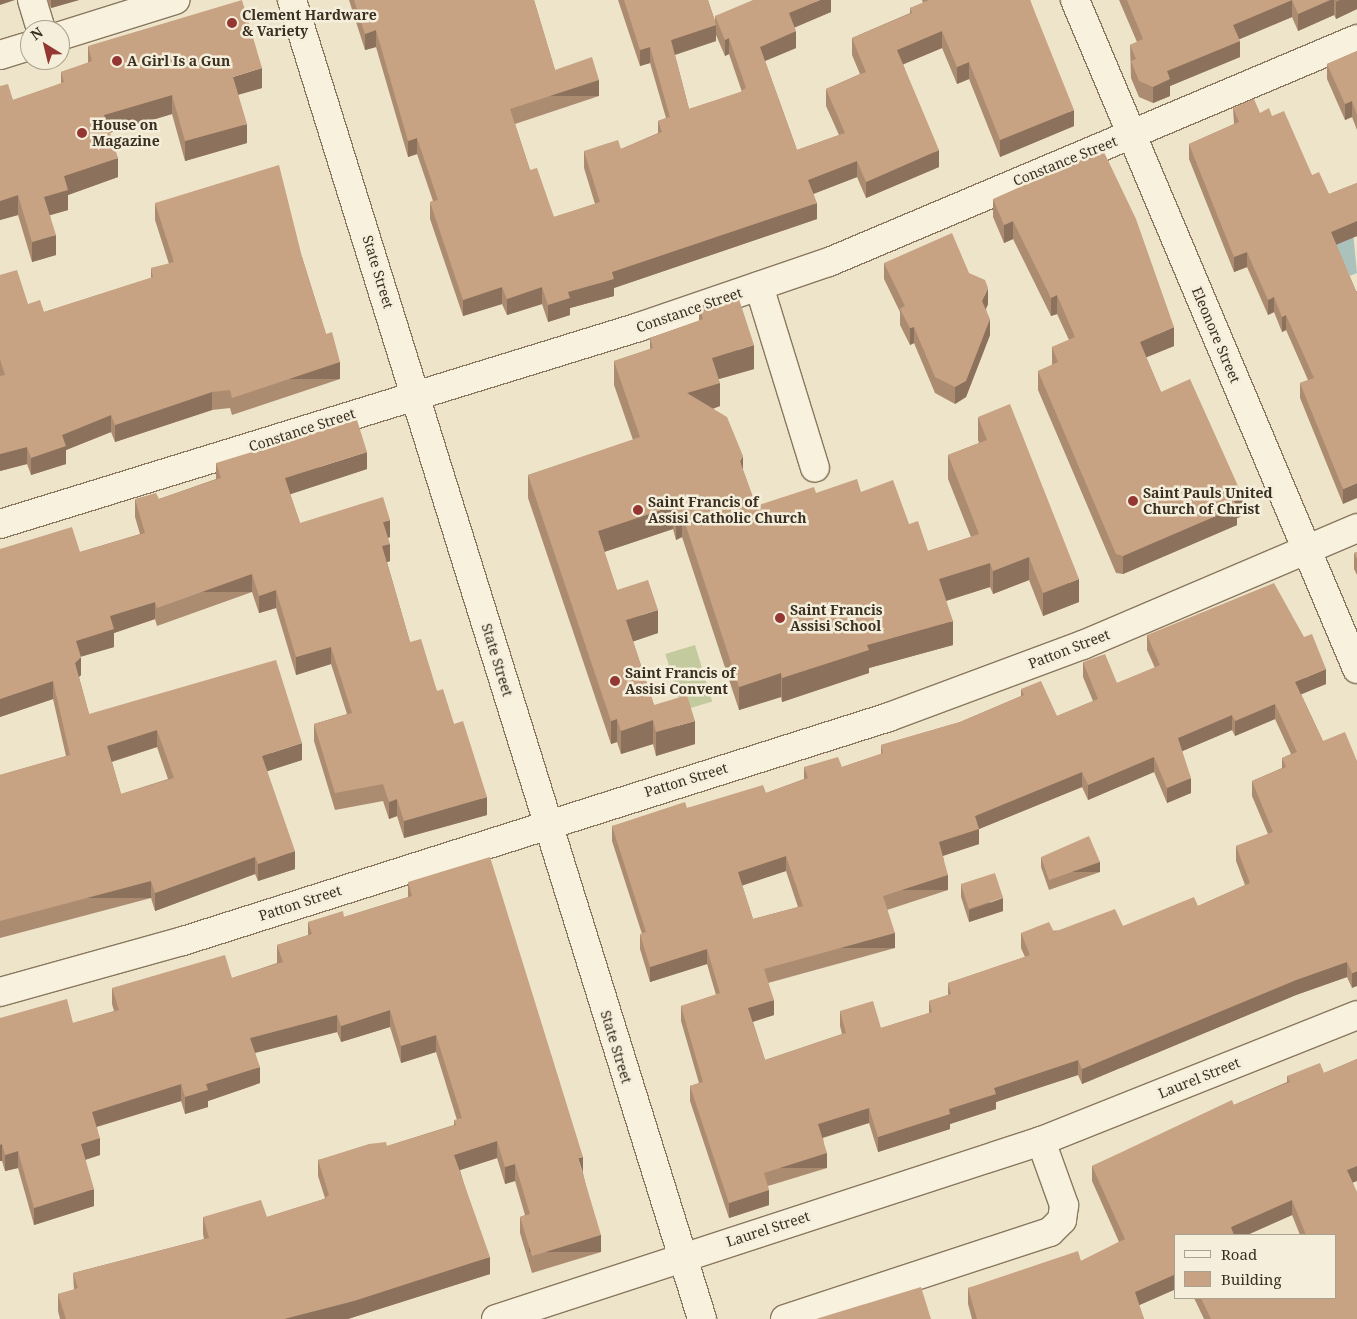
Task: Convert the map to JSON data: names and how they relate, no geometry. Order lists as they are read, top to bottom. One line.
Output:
{"streets":{"street":["Constance Street","State Street","Eleonore Street","Patton Street","Laurel Street"]},"crossings":[["Constance Street","State Street"],["Constance Street","Eleonore Street"],["State Street","Patton Street"],["State Street","Laurel Street"],["Eleonore Street","Patton Street"]],"places":["Clement Hardware & Variety","A Girl Is a Gun","House on Magazine","Saint Pauls United Church of Christ","Saint Francis of Assisi Catholic Church","Saint Francis Assisi School","Saint Francis of Assisi Convent"],"legend":["Road","Building"],"north":"top left"}
